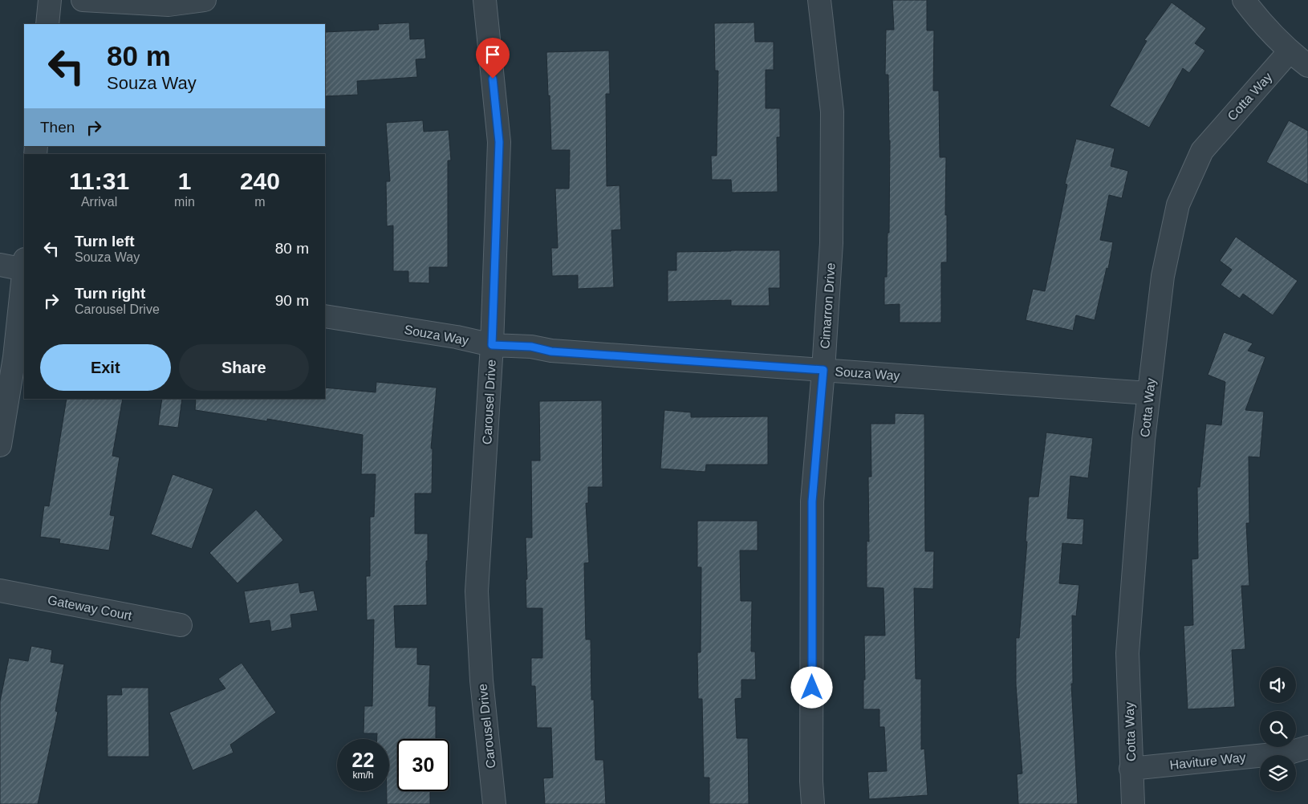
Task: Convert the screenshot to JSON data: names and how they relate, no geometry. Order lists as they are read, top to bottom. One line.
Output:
{"streets":{"street":["Cotta Way","Cimarron Drive","Souza Way","Carousel Drive","Gateway Court","Haviture Way"]},"crossings":[["Cotta Way","Souza Way"],["Cotta Way","Haviture Way"],["Cimarron Drive","Souza Way"],["Souza Way","Carousel Drive"]],"page":{"turn":["80 m","Souza Way"],"then":"Then","eta":["11:31","Arrival","1","min","240","m"],"list":[{"name":"Turn left","note":"Souza Way","value":"80 m"},{"name":"Turn right","note":"Carousel Drive","value":"90 m"}],"buttons":["Exit","Share"],"speed":"22 km/h","limit":"30"}}
